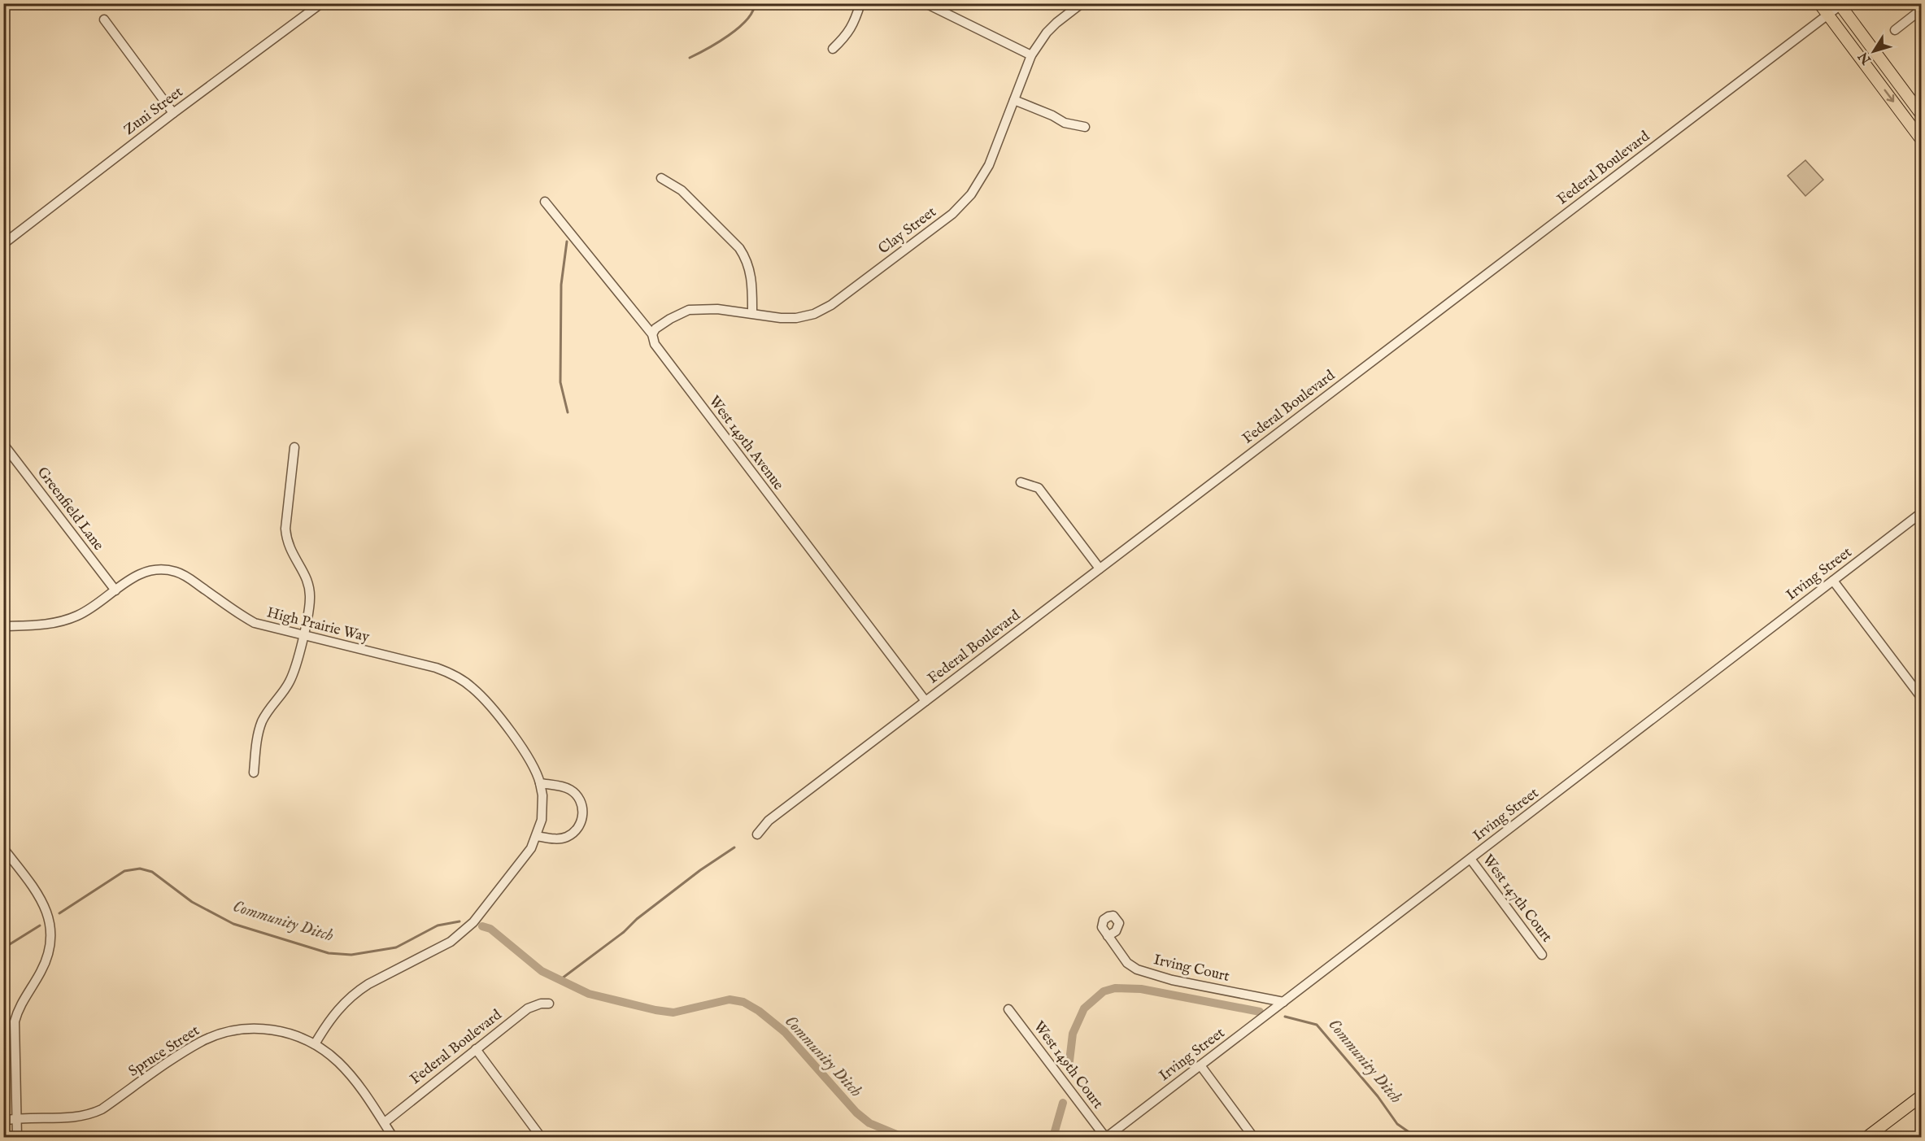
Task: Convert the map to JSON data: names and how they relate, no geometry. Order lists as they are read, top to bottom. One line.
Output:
{"streets":{"street":["Zuni Street","Federal Boulevard","Clay Street","West 149th Avenue","Greenfield Lane","Irving Street","High Prairie Way","West 147th Court","Irving Court","Spruce Street","West 149th Court"]},"crossings":[["Federal Boulevard","West 149th Avenue"],["Federal Boulevard","Spruce Street"],["Clay Street","West 149th Avenue"],["Greenfield Lane","High Prairie Way"],["Irving Street","West 147th Court"],["Irving Street","Irving Court"],["Irving Street","West 149th Court"],["High Prairie Way","Spruce Street"]],"water":["Community Ditch"],"north":"bottom left"}
